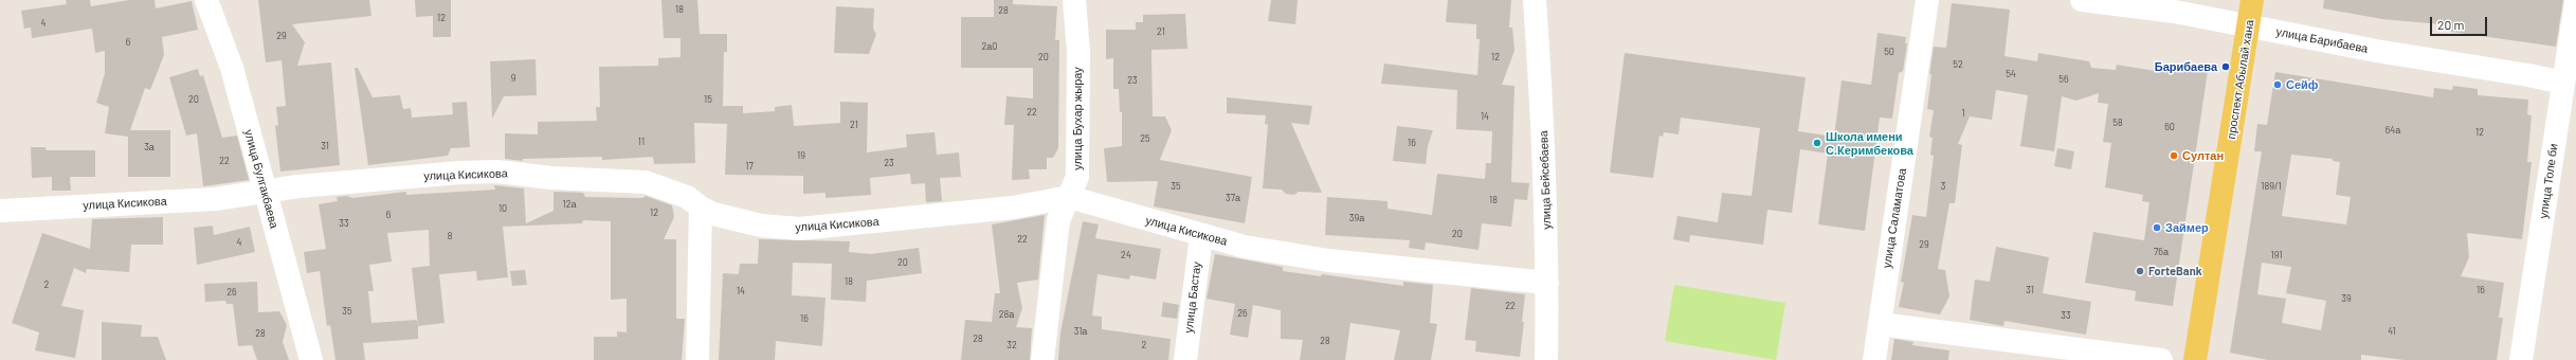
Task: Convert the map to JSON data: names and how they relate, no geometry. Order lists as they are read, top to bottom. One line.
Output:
{"streets":{"main road":["проспект Абылай хана"],"street":["улица Барибаева","улица Бухар жырау","улица Кисикова","улица Булгакбаева","улица Бейсебаева","улица Толе би","улица Саламатова","улица Бастау"]},"crossings":[["улица Барибаева","проспект Абылай хана"],["улица Барибаева","улица Толе би"],["улица Бухар жырау","улица Кисикова"],["улица Кисикова","улица Булгакбаева"],["улица Кисикова","улица Бейсебаева"],["улица Кисикова","улица Бастау"]],"places":["Барибаева","Сейф","Школа имени С.Керимбекова","Султан","Займер","ForteBank"],"house_numbers":["18","28","12","4","21","29","6","2а0","50","20","12","52","54","9","56","23","20","15","22","1","14","58","21","60","64а","12","25","11","16","31","3а","19","22","23","17","35","3","189/1","37а","18","12а","10","12","6","39а","33","20","8","22","4","29","76а","24","191","20","18","2","31","16","14","26","39","22","35","26","28а","33","16","31а","41","28","28","28","32","2"],"scale_bar":"20 m"}
